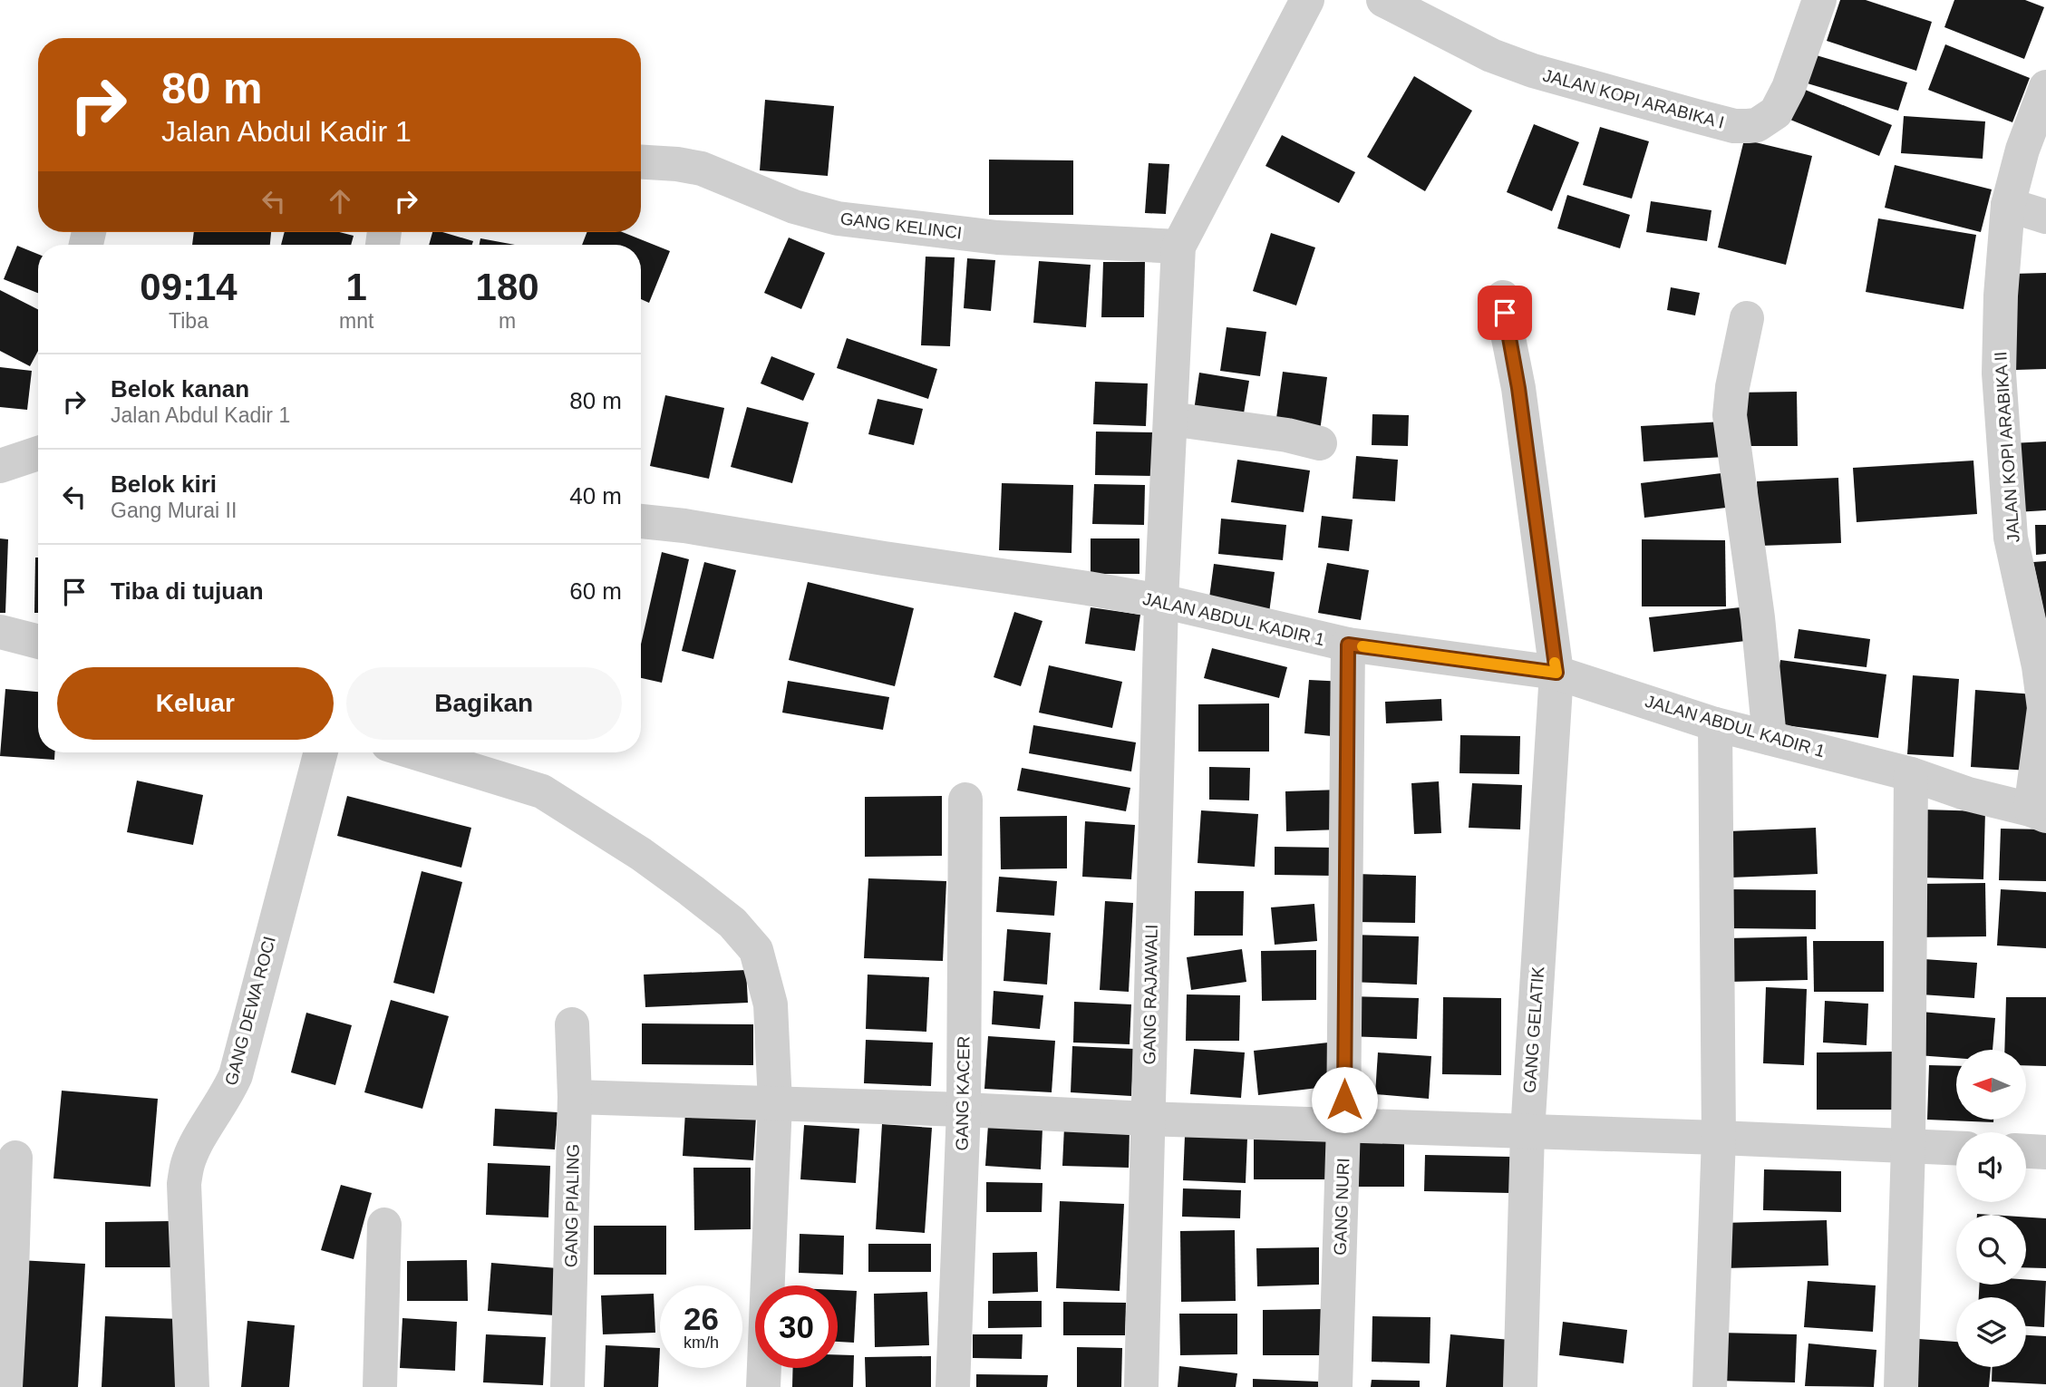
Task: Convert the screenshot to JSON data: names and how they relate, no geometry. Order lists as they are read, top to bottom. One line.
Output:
{"streets":{"street":["JALAN KOPI ARABIKA I","GANG KELINCI","JALAN KOPI ARABIKA II","JALAN ABDUL KADIR 1","GANG RAJAWALI","GANG DEWA ROCI","GANG GELATIK","GANG KACER","GANG PIALING","GANG NURI"]},"crossings":[["GANG KELINCI","GANG RAJAWALI"],["JALAN KOPI ARABIKA II","JALAN ABDUL KADIR 1"],["JALAN ABDUL KADIR 1","GANG RAJAWALI"],["JALAN ABDUL KADIR 1","GANG GELATIK"],["JALAN ABDUL KADIR 1","GANG NURI"]],"north":"left","page":{"turn":["80 m","Jalan Abdul Kadir 1"],"eta":["09:14","Tiba","1","mnt","180","m"],"list":[{"name":"Belok kanan","note":"Jalan Abdul Kadir 1","value":"80 m"},{"name":"Belok kiri","note":"Gang Murai II","value":"40 m"},{"name":"Tiba di tujuan","value":"60 m"}],"buttons":["Keluar","Bagikan"],"speed":"26 km/h","limit":"30"}}
